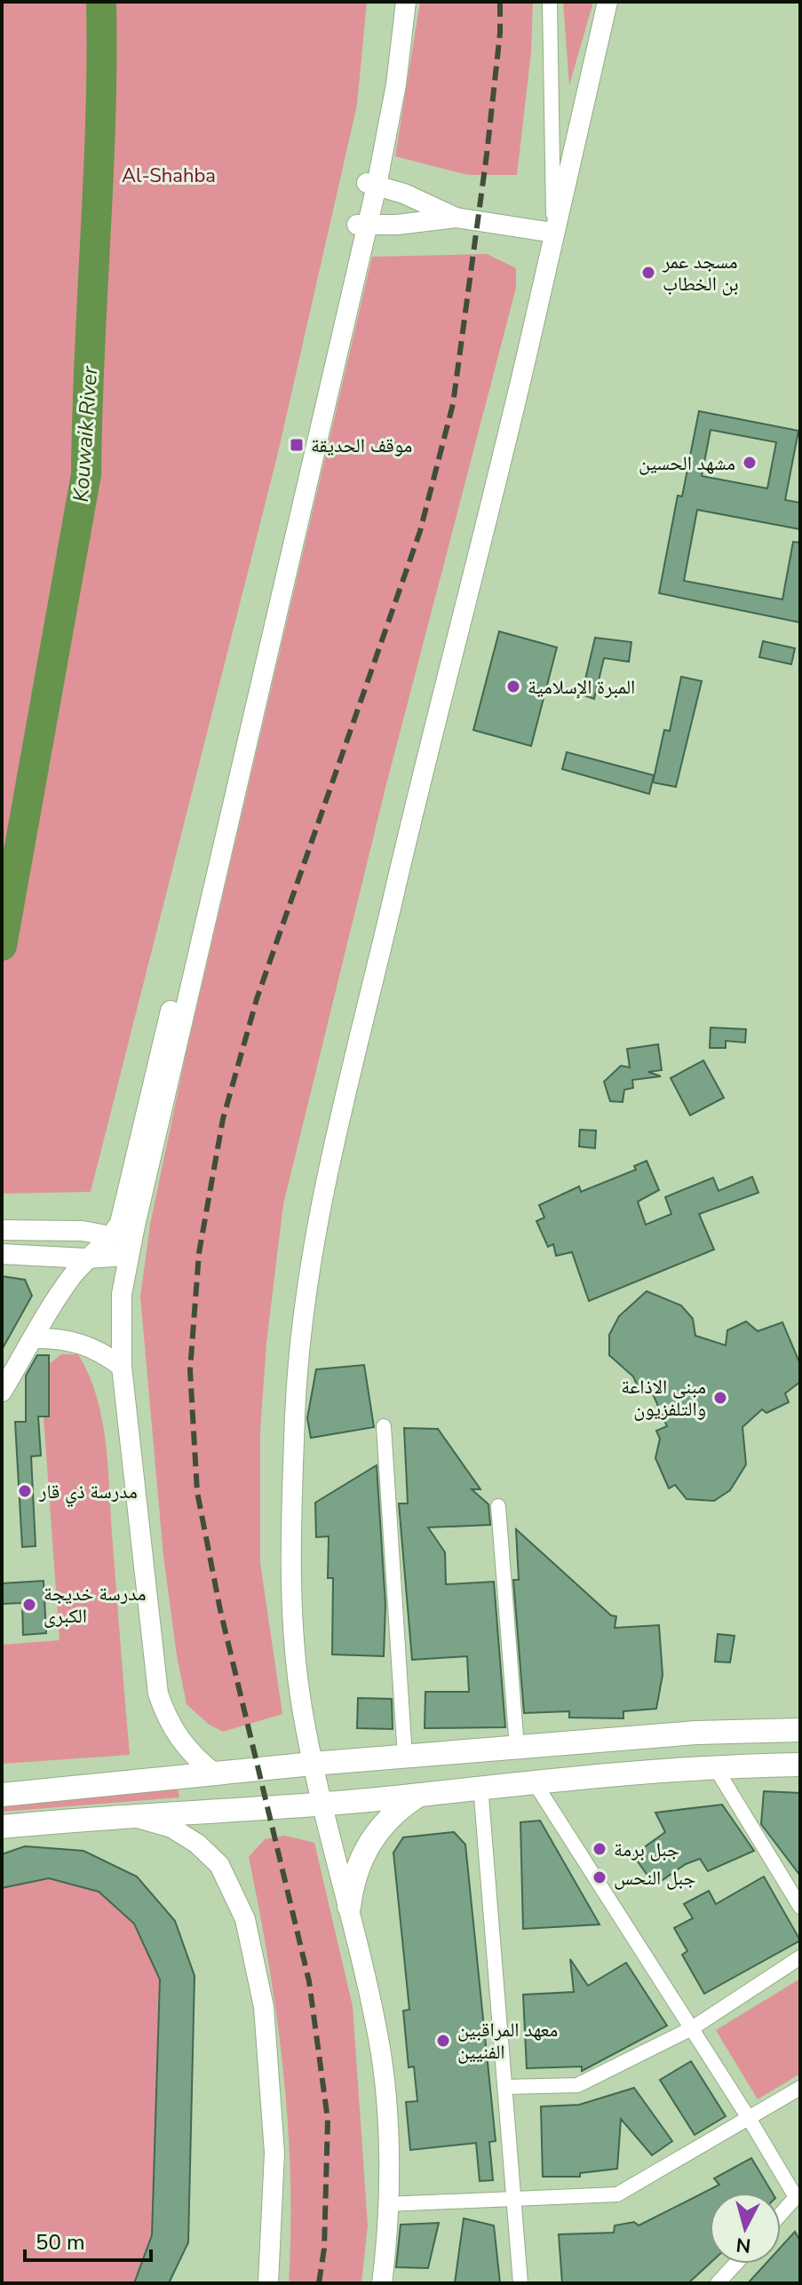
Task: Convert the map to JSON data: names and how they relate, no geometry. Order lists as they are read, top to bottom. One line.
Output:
{"water":["Kouwaik River"],"parks":["Al-Shahba"],"places":{"other":["مسجد عمر بن الخطاب","مشهد الحسين","المبرة الإسلامية","مبنى الاذاعة والتلفزيون","مدرسة ذي قار","مدرسة خديجة الكبرى","جبل برمة","جبل النحس","معهد المراقبين الفنيين"],"transit":["موقف الحديقة"]},"scale_bar":"50 m","north":"bottom"}
